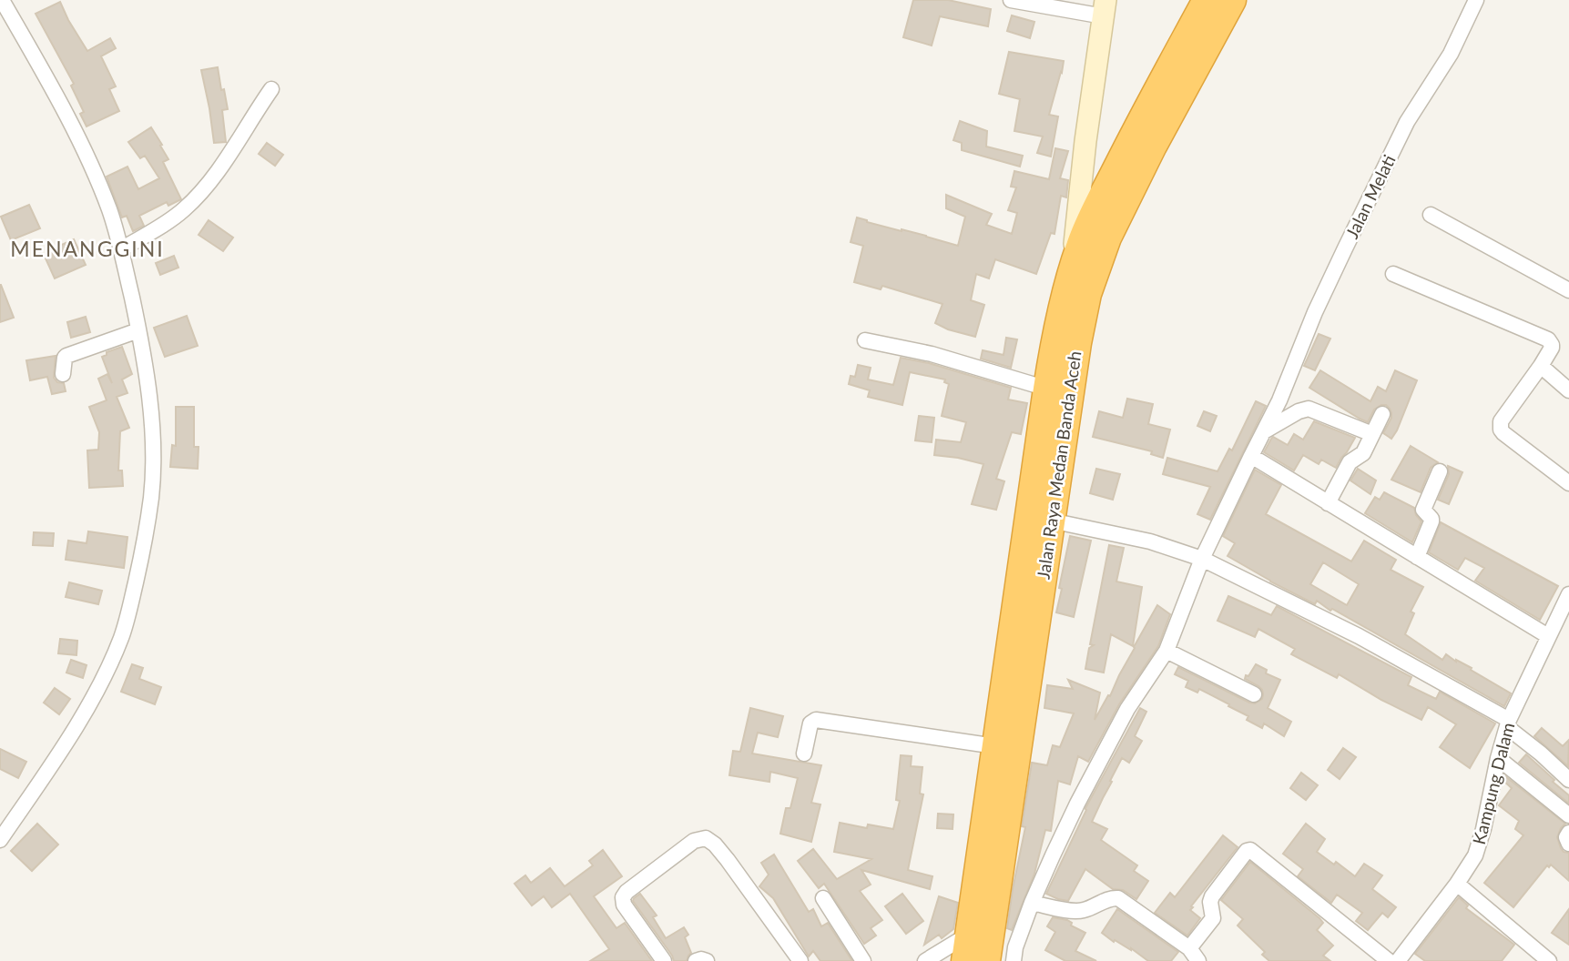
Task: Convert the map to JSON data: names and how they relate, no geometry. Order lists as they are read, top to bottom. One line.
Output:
{"streets":{"highway":["Jalan Raya Medan Banda Aceh"],"street":["Jalan Melati","Kampung Dalam"]},"districts":["MENANGGINI"]}
